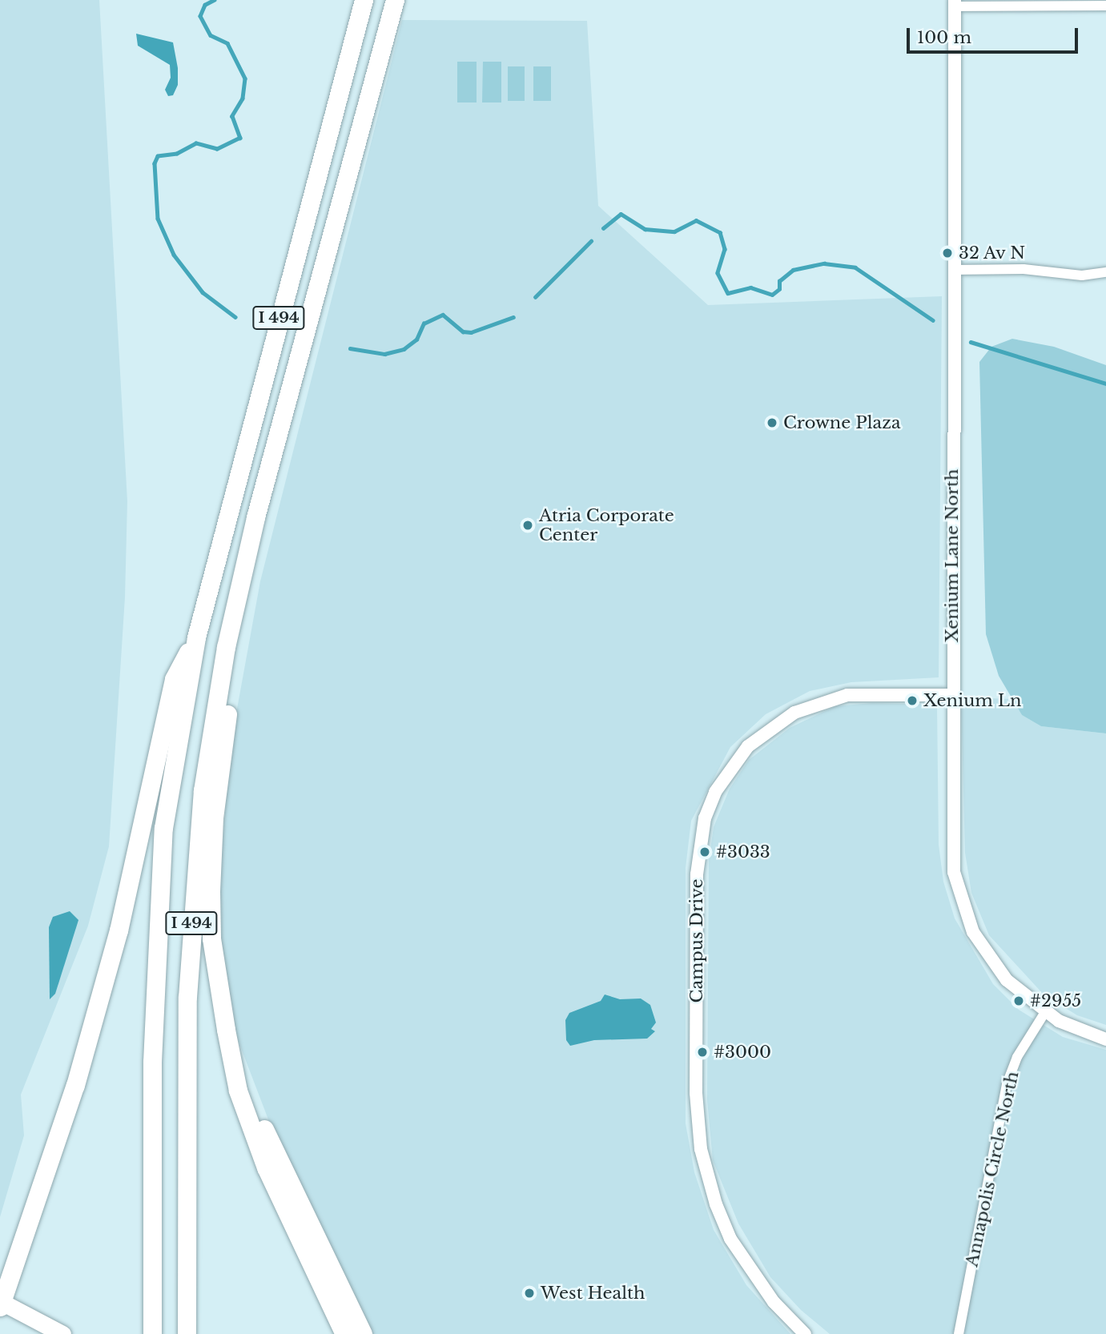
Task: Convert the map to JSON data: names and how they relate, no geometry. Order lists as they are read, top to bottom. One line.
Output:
{"streets":{"highway":["I 494"],"street":["Xenium Lane North","Campus Drive","Annapolis Circle North"]},"crossings":[["Xenium Lane North","Campus Drive"],["Xenium Lane North","Annapolis Circle North"]],"places":["32 Av N","Crowne Plaza","Atria Corporate Center","Xenium Ln","#3033","#2955","#3000","West Health"],"scale_bar":"100 m"}
